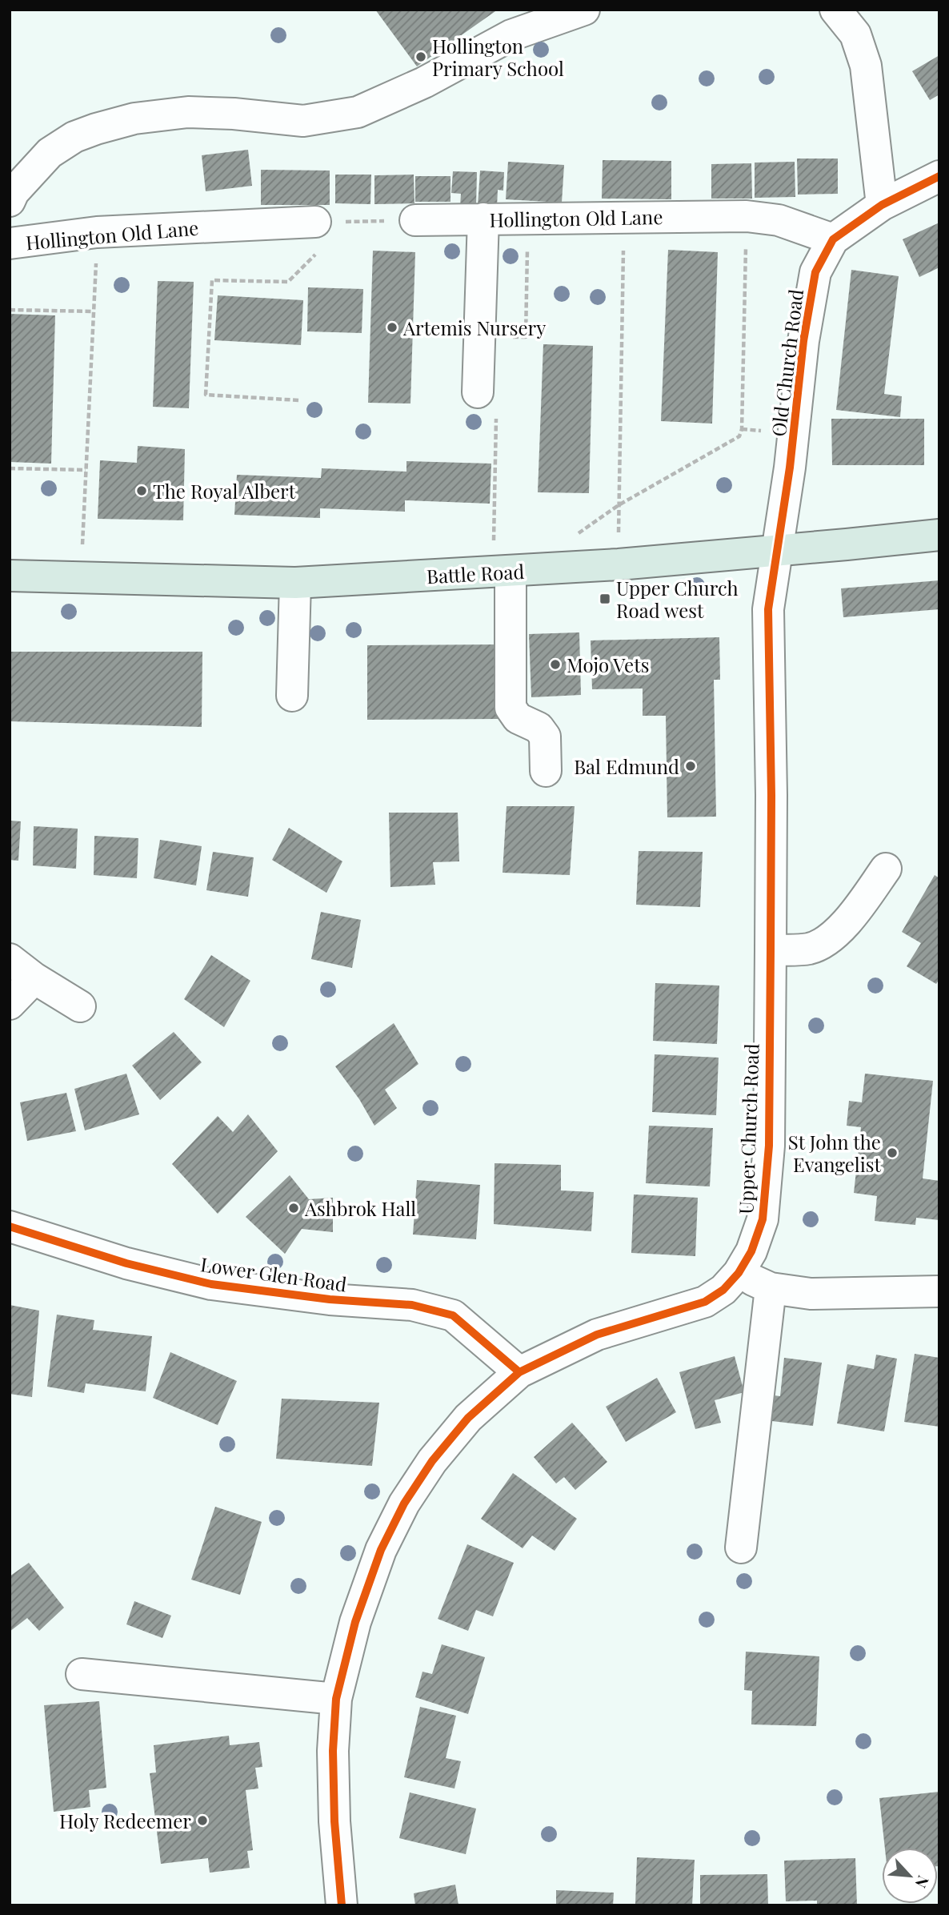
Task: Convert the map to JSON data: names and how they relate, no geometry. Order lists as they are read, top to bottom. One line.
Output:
{"streets":{"main road":["Battle Road"],"street":["Hollington Old Lane","Old Church Road","Upper Church Road","Lower Glen Road"]},"crossings":[["Hollington Old Lane","Old Church Road"],["Old Church Road","Battle Road"],["Old Church Road","Upper Church Road"],["Battle Road","Upper Church Road"],["Upper Church Road","Lower Glen Road"]],"places":{"other":["Hollington Primary School","Artemis Nursery","The Royal Albert","Mojo Vets","Bal Edmund","St John the Evangelist","Ashbrok Hall","Holy Redeemer"],"transit":["Upper Church Road west"]},"north":"bottom right"}
